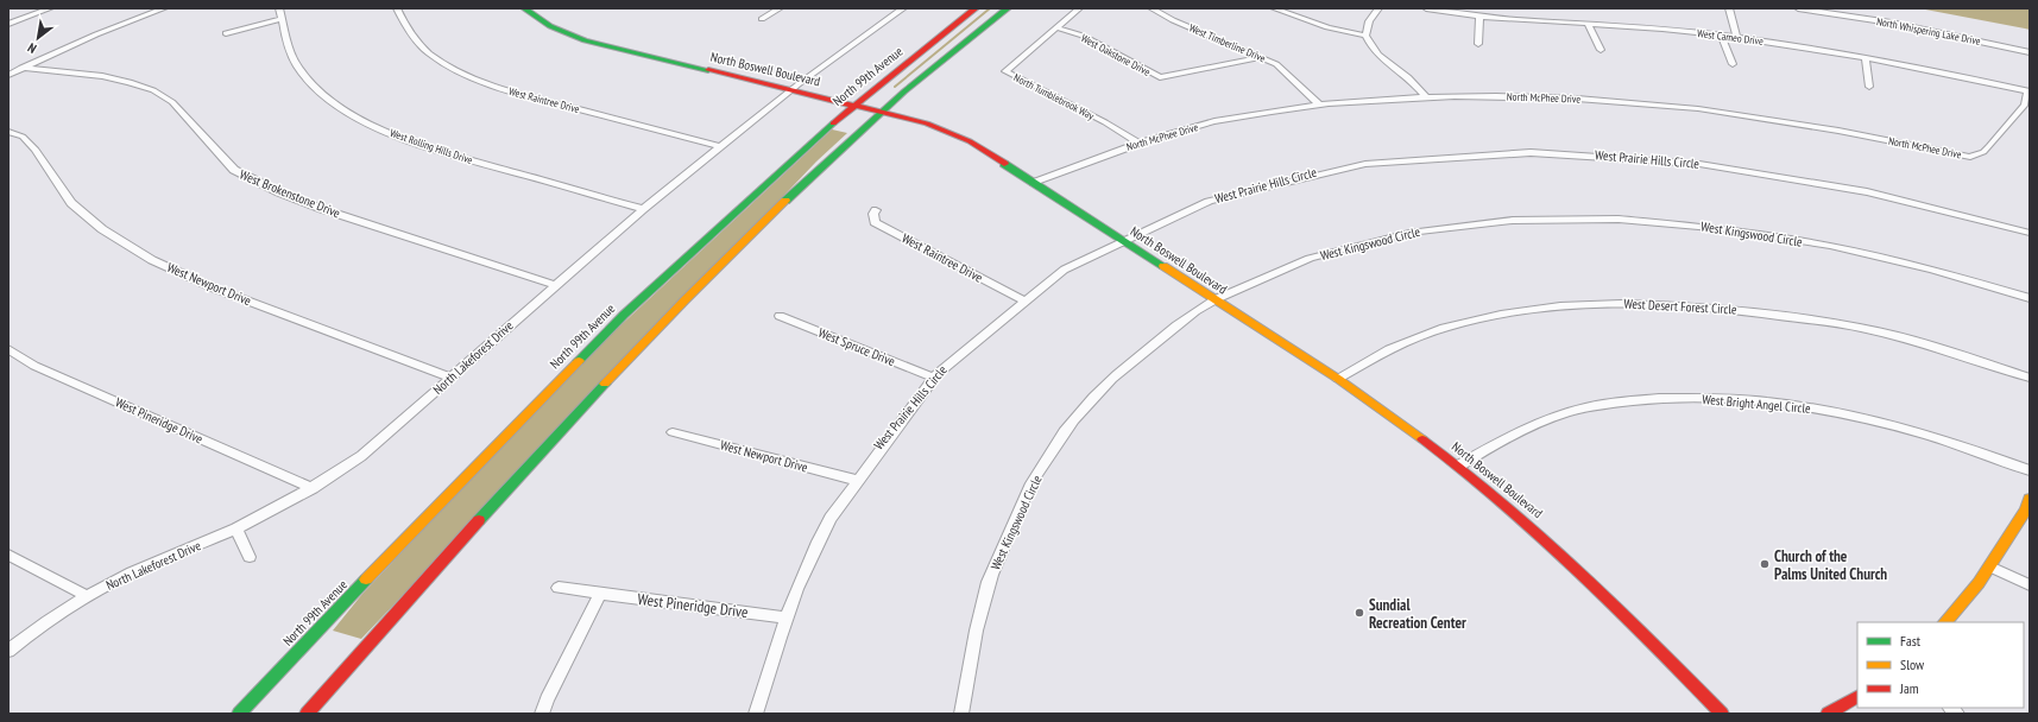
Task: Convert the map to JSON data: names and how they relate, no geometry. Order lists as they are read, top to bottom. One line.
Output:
{"streets":{"main road":["North Boswell Boulevard","North 99th Avenue"],"street":["North Whispering Lake Drive","West Cameo Drive","West Timberline Drive","West Oakstone Drive","North Tumblebrook Way","North McPhee Drive","West Raintree Drive","West Rolling Hills Drive","West Prairie Hills Circle","West Brokenstone Drive","West Kingswood Circle","West Newport Drive","West Desert Forest Circle","West Spruce Drive","North Lakeforest Drive","West Bright Angel Circle","West Pineridge Drive"]},"crossings":[["West Cameo Drive","North McPhee Drive"],["West Timberline Drive","West Oakstone Drive"],["West Timberline Drive","North McPhee Drive"],["West Oakstone Drive","North Tumblebrook Way"],["North Boswell Boulevard","North 99th Avenue"],["North Boswell Boulevard","North McPhee Drive"],["North Boswell Boulevard","West Prairie Hills Circle"],["North Boswell Boulevard","West Kingswood Circle"],["North Boswell Boulevard","West Desert Forest Circle"],["North Boswell Boulevard","North Lakeforest Drive"],["North Boswell Boulevard","West Bright Angel Circle"],["North Tumblebrook Way","North McPhee Drive"],["West Raintree Drive","West Prairie Hills Circle"],["West Raintree Drive","North Lakeforest Drive"],["West Rolling Hills Drive","North Lakeforest Drive"],["West Prairie Hills Circle","West Newport Drive"],["West Prairie Hills Circle","West Spruce Drive"],["West Prairie Hills Circle","West Pineridge Drive"],["West Brokenstone Drive","North Lakeforest Drive"],["West Newport Drive","North Lakeforest Drive"],["North Lakeforest Drive","West Pineridge Drive"]],"places":["Church of the Palms United Church","Sundial Recreation Center"],"legend":["Fast","Slow","Jam"],"north":"bottom left"}
